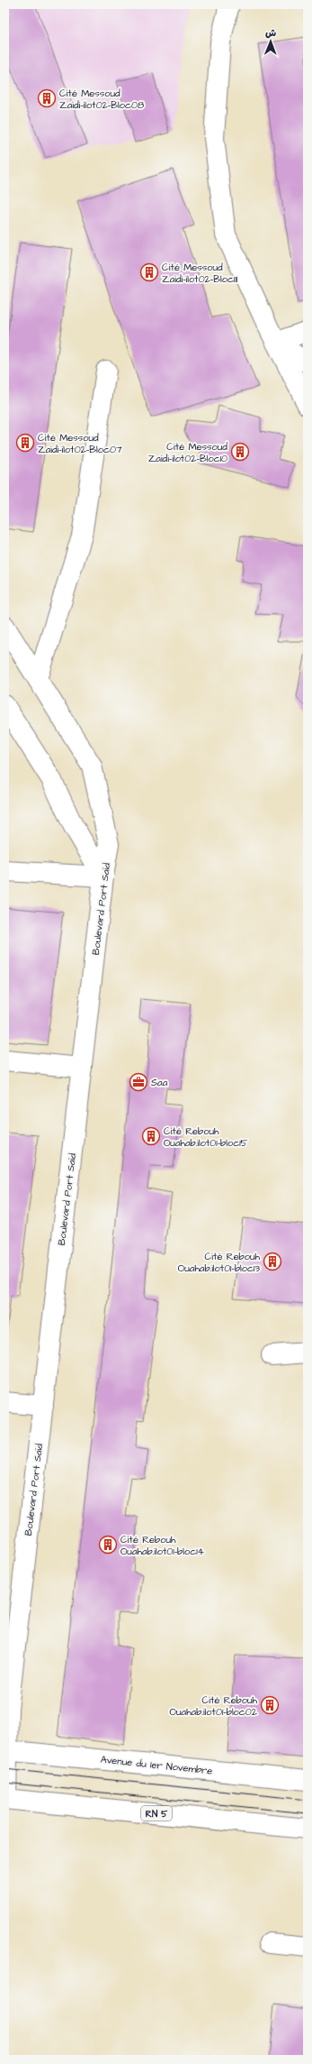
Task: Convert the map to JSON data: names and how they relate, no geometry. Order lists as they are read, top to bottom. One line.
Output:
{"streets":{"main road":["Boulevard Port Saïd","Avenue du 1er Novembre","RN 5"]},"crossings":[["Boulevard Port Saïd","Avenue du 1er Novembre"],["Boulevard Port Saïd","RN 5"]],"places":{"building":["Cité Messoud Zaidi-ilot02-Bloc08","Cité Messoud Zaidi-ilot02-Bloc111","Cité Messoud Zaidi-ilot02-Bloc07","Cité Messoud Zaidi-ilot02-Bloc10","Cité Rebouh Ouahab.ilot01-bloc15","Cité Rebouh Ouahab.ilot01-bloc13","Cité Rebouh Ouahab.ilot01-bloc14","Cité Rebouh Ouahab.ilot01-bloc02"],"office":["Saa"]},"north":"top"}
